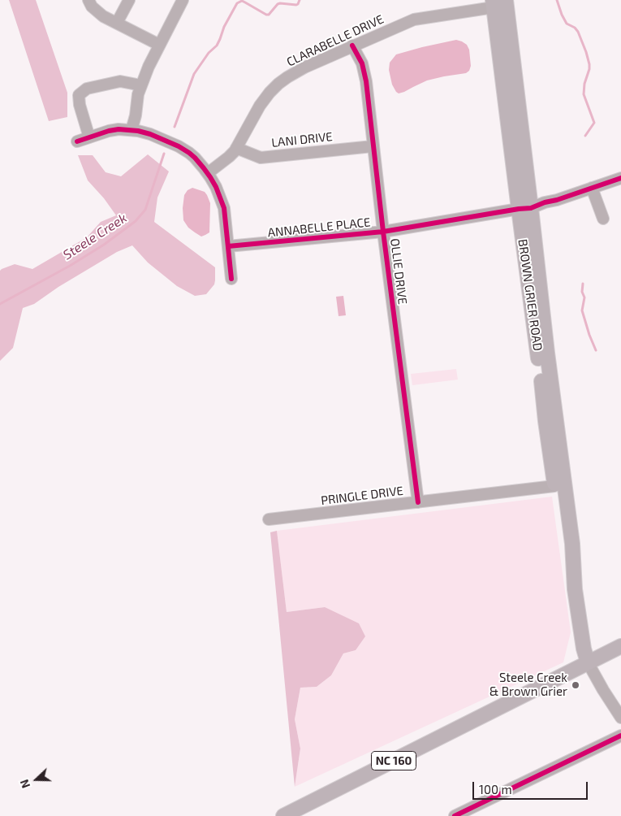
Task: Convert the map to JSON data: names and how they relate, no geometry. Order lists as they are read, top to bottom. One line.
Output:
{"streets":{"main road":["BROWN GRIER ROAD","NC 160"],"street":["CLARABELLE DRIVE","LANI DRIVE","ANNABELLE PLACE","OLLIE DRIVE","PRINGLE DRIVE"]},"crossings":[["CLARABELLE DRIVE","LANI DRIVE"],["CLARABELLE DRIVE","OLLIE DRIVE"],["CLARABELLE DRIVE","BROWN GRIER ROAD"],["LANI DRIVE","OLLIE DRIVE"],["ANNABELLE PLACE","OLLIE DRIVE"],["ANNABELLE PLACE","BROWN GRIER ROAD"],["OLLIE DRIVE","PRINGLE DRIVE"],["BROWN GRIER ROAD","PRINGLE DRIVE"],["BROWN GRIER ROAD","NC 160"]],"water":["Steele Creek"],"places":["Steele Creek & Brown Grier"],"scale_bar":"100 m","north":"left"}
